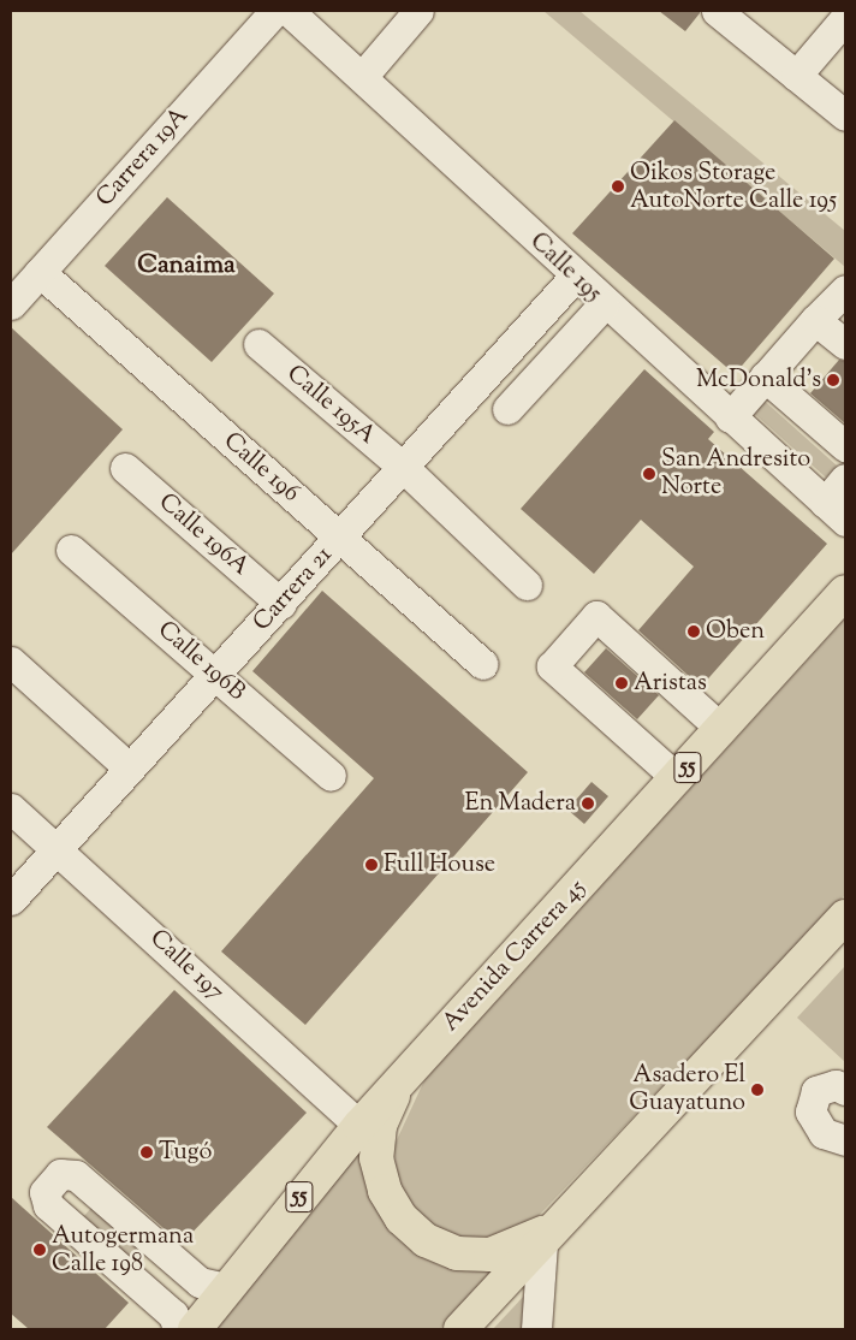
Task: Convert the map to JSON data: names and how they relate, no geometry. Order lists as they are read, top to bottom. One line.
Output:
{"streets":{"highway":["55","Avenida Carrera 45"],"street":["Carrera 19A","Calle 195","Calle 195A","Calle 196","Calle 196A","Carrera 21","Calle 196B","Calle 197"]},"crossings":[["Carrera 19A","Calle 196"],["Calle 195","Carrera 21"],["Calle 195A","Carrera 21"],["Calle 196","Carrera 21"],["Calle 196A","Carrera 21"],["Carrera 21","Calle 196B"],["Carrera 21","Calle 197"],["Avenida Carrera 45","Calle 197"]],"districts":["Canaima"],"places":["Oikos Storage AutoNorte Calle 195","McDonald's","San Andresito Norte","Oben","Aristas","En Madera","Full House","Asadero El Guayatuno","Tugó","Autogermana Calle 198"]}
